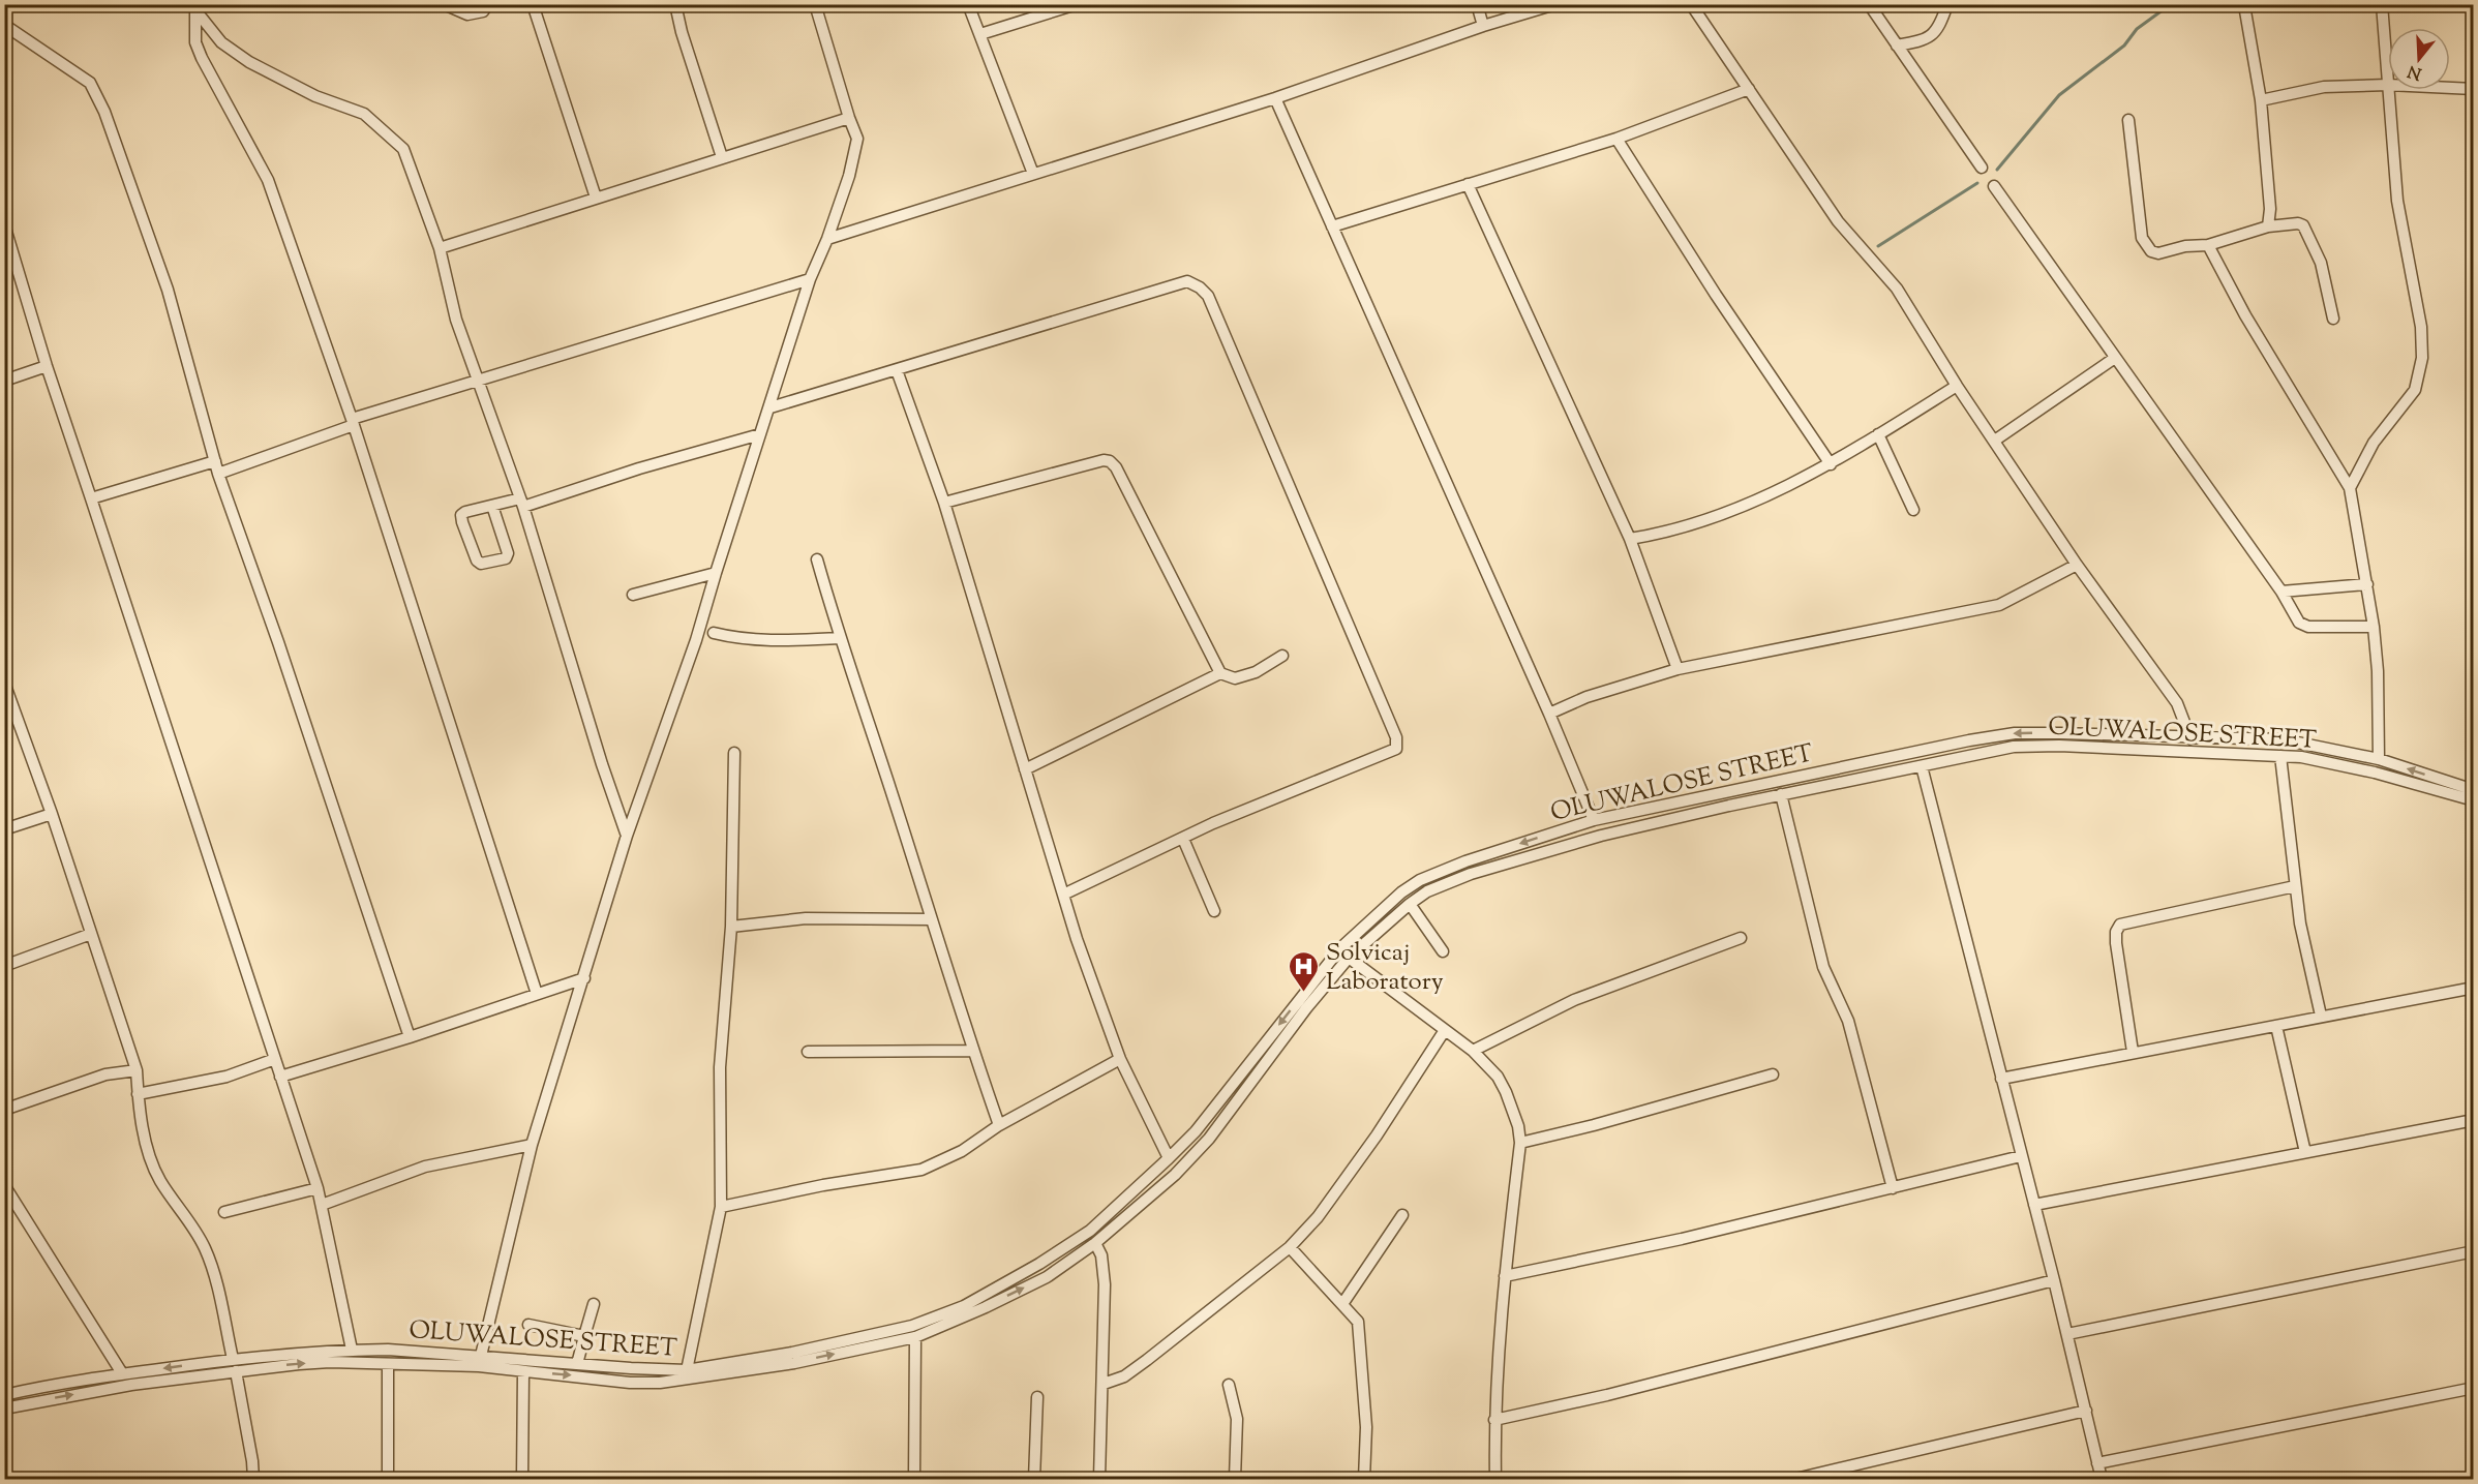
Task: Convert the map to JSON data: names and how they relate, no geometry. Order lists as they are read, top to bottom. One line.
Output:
{"streets":{"street":["OLUWALOSE STREET"]},"places":{"hospital":["Solvicaj Laboratory"]},"north":"bottom"}
